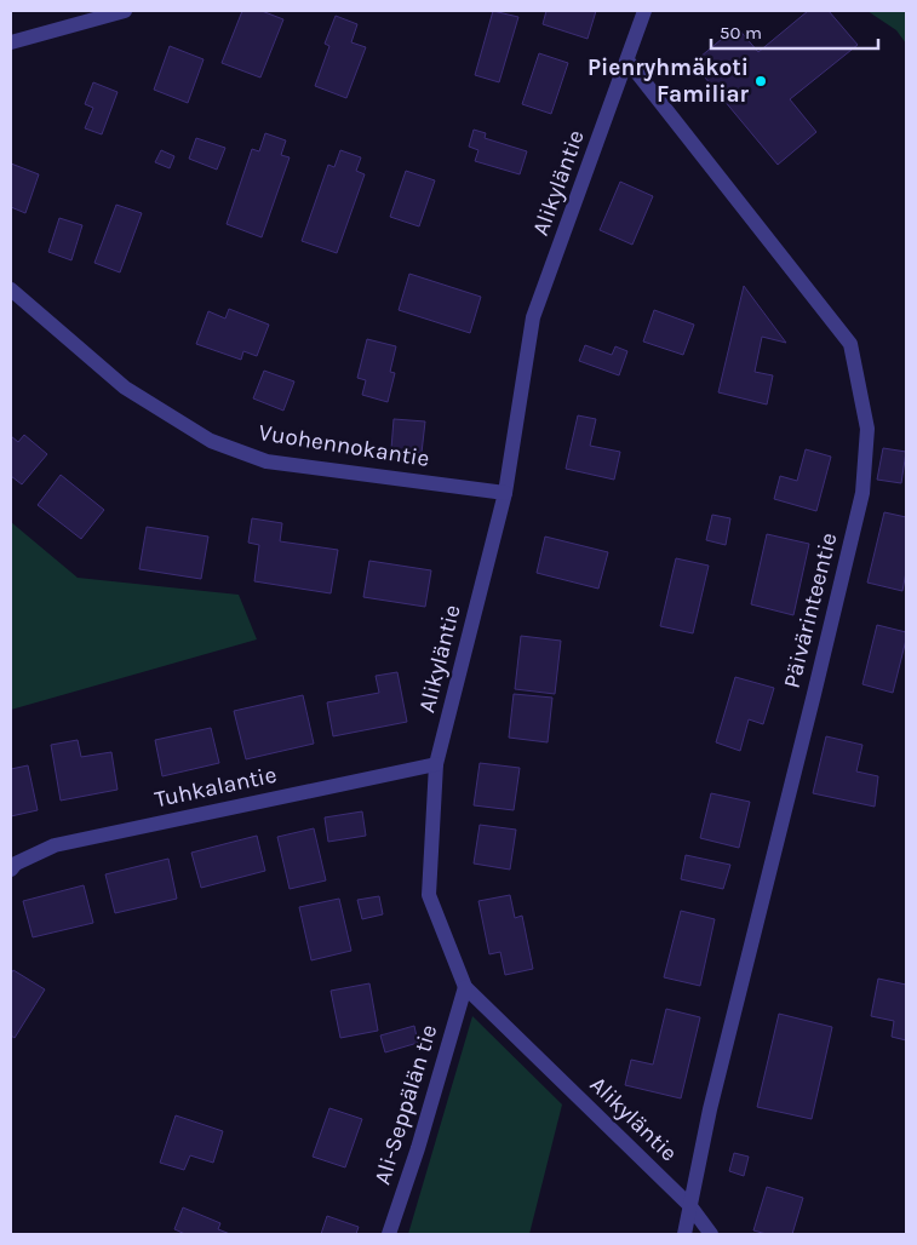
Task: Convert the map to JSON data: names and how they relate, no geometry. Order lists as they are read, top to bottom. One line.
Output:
{"streets":{"street":["Alikyläntie","Vuohennokantie","Päivärinteentie","Tuhkalantie","Ali-Seppälän tie"]},"crossings":[["Alikyläntie","Vuohennokantie"],["Alikyläntie","Päivärinteentie"],["Alikyläntie","Tuhkalantie"],["Alikyläntie","Ali-Seppälän tie"]],"places":["Pienryhmäkoti Familiar"],"scale_bar":"50 m"}
